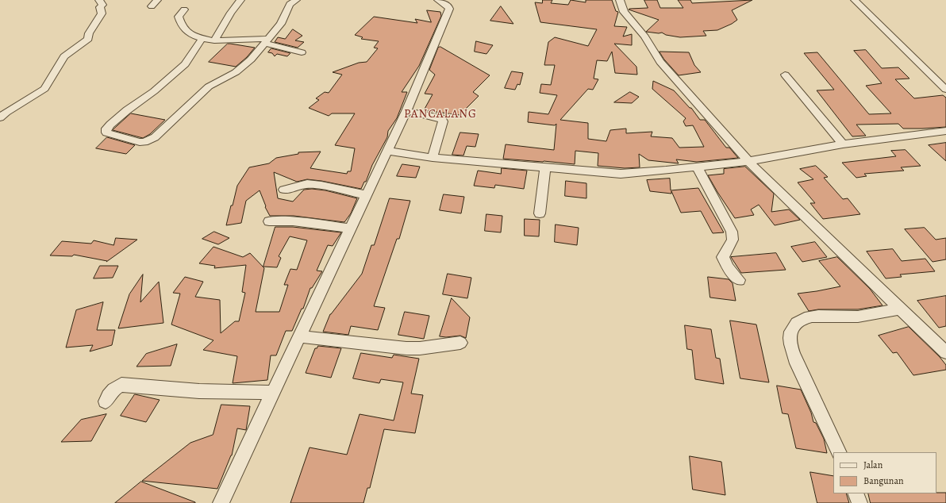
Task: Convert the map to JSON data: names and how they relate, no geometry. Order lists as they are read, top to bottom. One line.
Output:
{"districts":["PANCALANG"],"legend":["Jalan","Bangunan"]}
